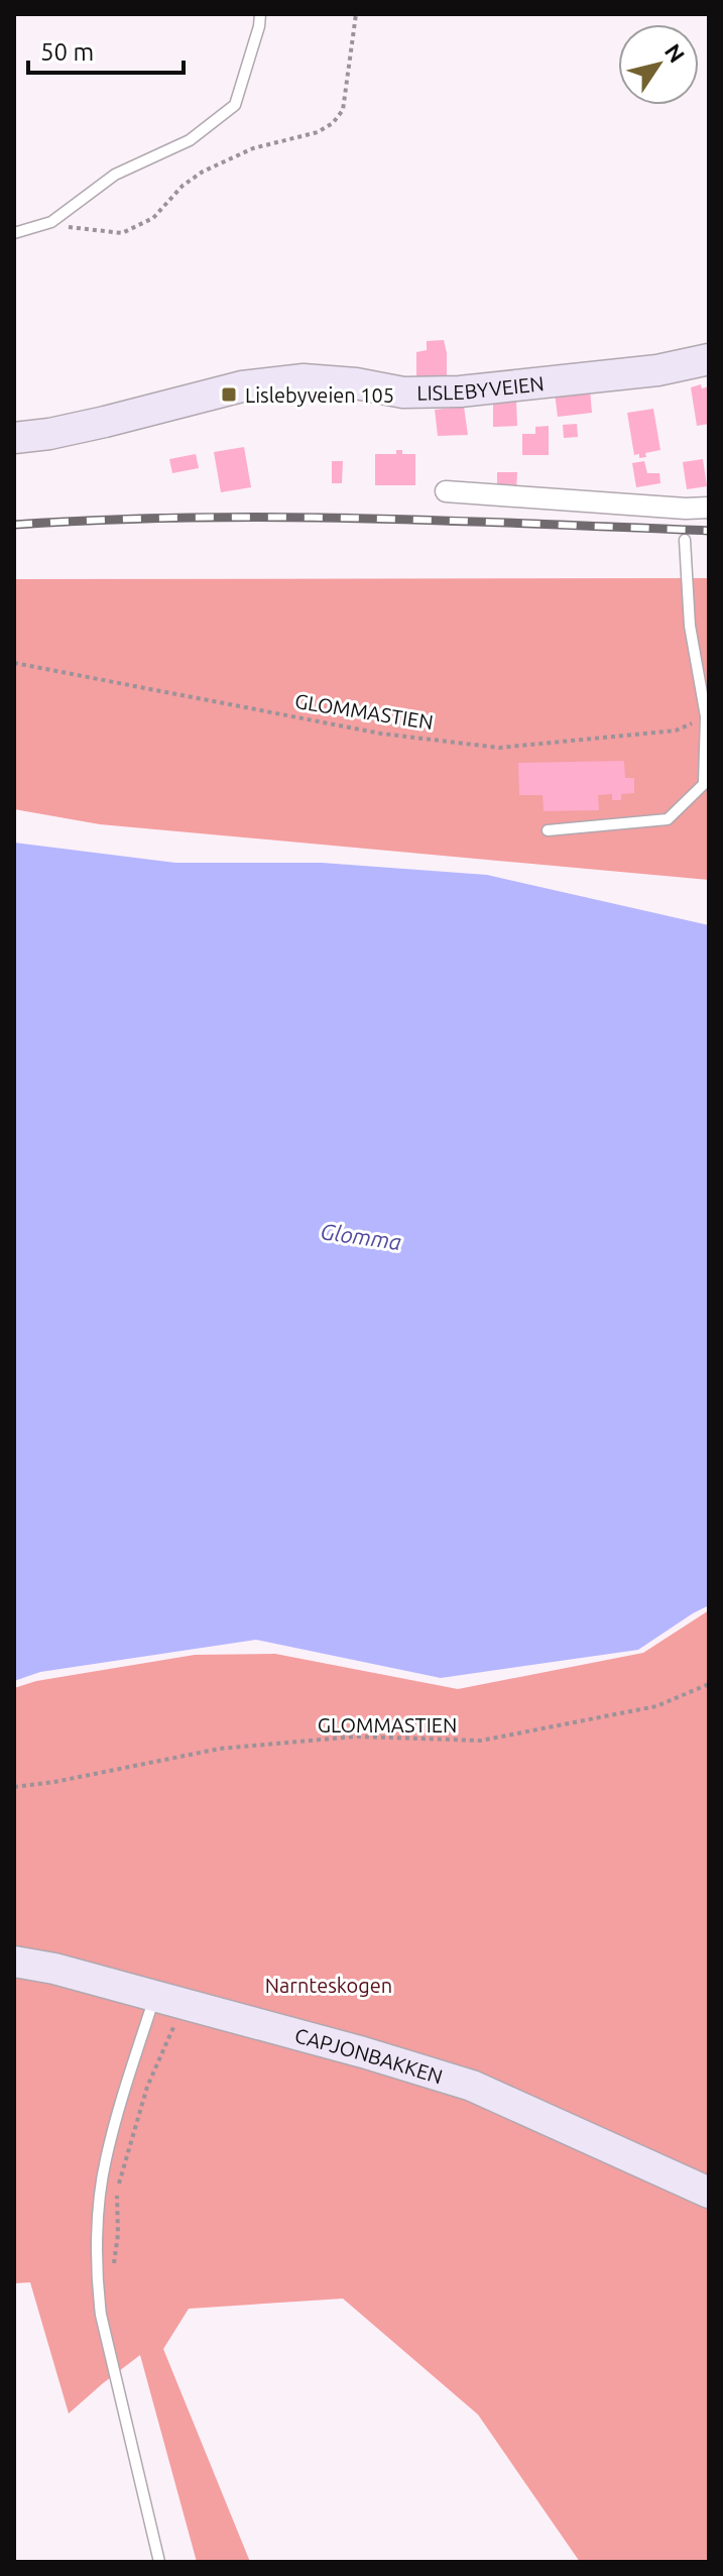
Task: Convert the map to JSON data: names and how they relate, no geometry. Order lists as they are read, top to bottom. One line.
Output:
{"streets":{"main road":["LISLEBYVEIEN","CAPJONBAKKEN"],"path":["GLOMMASTIEN"]},"water":["Glomma"],"parks":["Narnteskogen"],"places":{"transit":["Lislebyveien 105"]},"scale_bar":"50 m","north":"top right"}
